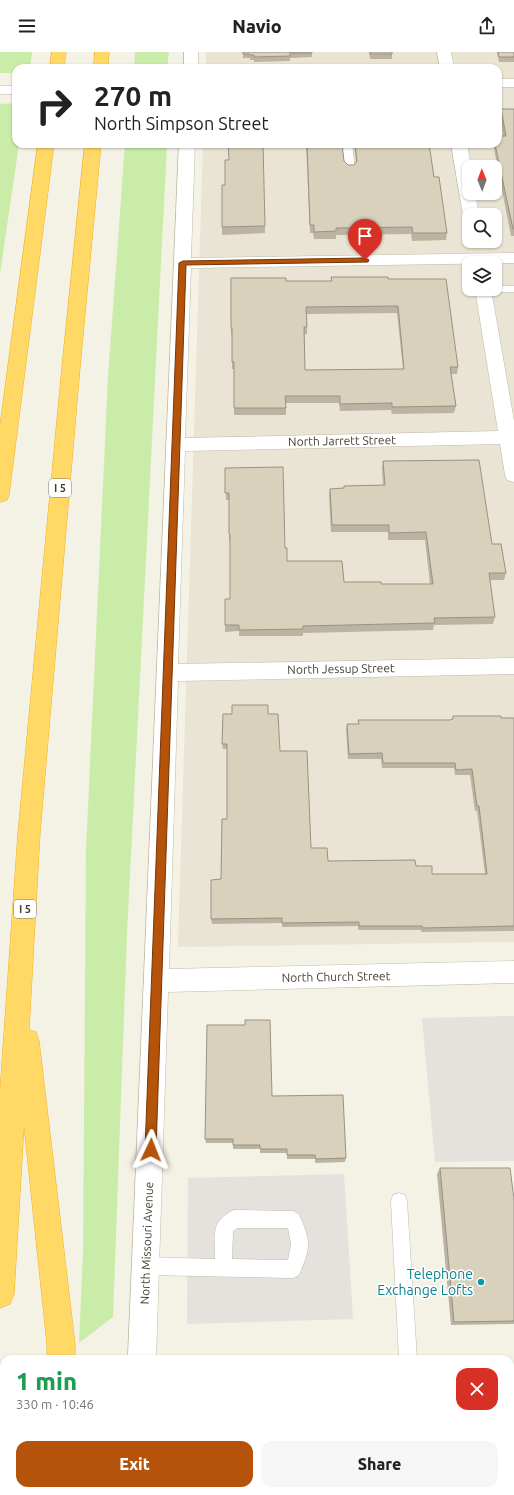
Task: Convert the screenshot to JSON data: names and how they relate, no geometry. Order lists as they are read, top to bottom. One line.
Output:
{"streets":{"highway":["I 5"],"street":["North Jarrett Street","North Jessup Street","North Church Street","North Missouri Avenue"]},"crossings":[["North Jarrett Street","North Missouri Avenue"],["North Jessup Street","North Missouri Avenue"],["North Church Street","North Missouri Avenue"]],"places":["Telephone Exchange Lofts"],"north":"top","page":{"header":"Navio","turn":["270 m","North Simpson Street"],"heading":["1 min","330 m · 10:46"],"buttons":["Exit","Share"]}}
